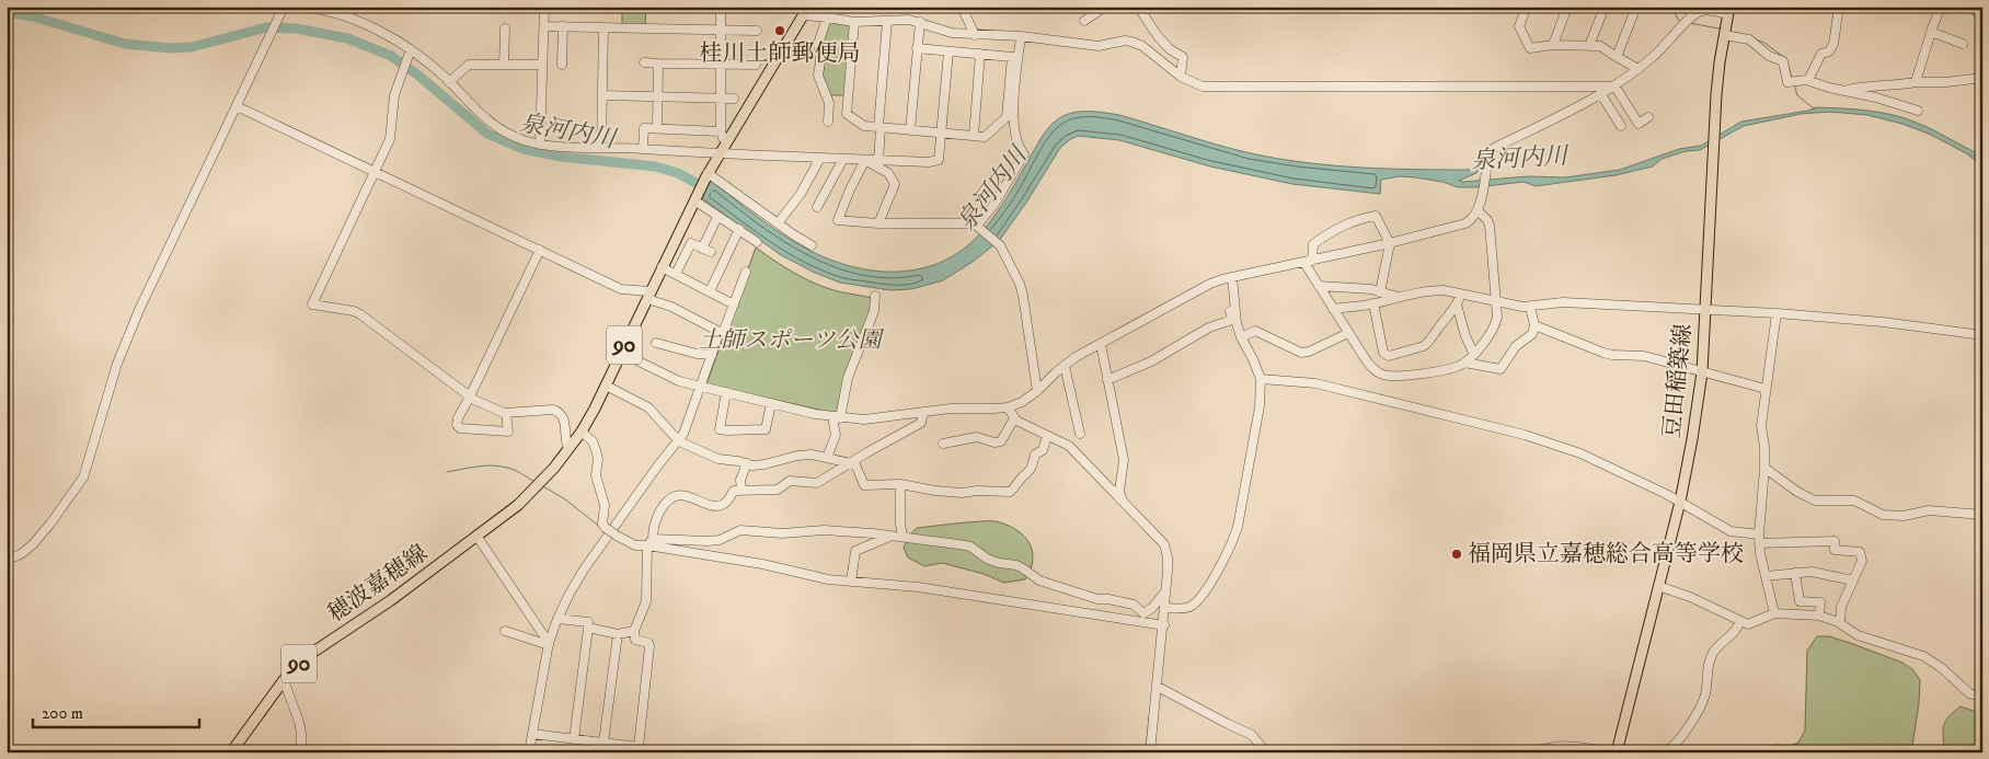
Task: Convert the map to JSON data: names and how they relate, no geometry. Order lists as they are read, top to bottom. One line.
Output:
{"streets":{"main road":["90","豆田稲築線","穂波嘉穂線"]},"crossings":[["90","穂波嘉穂線"]],"water":["泉河内川"],"parks":["土師スポーツ公園"],"places":["桂川土師郵便局","福岡県立嘉穂総合高等学校"],"scale_bar":"200 m"}
